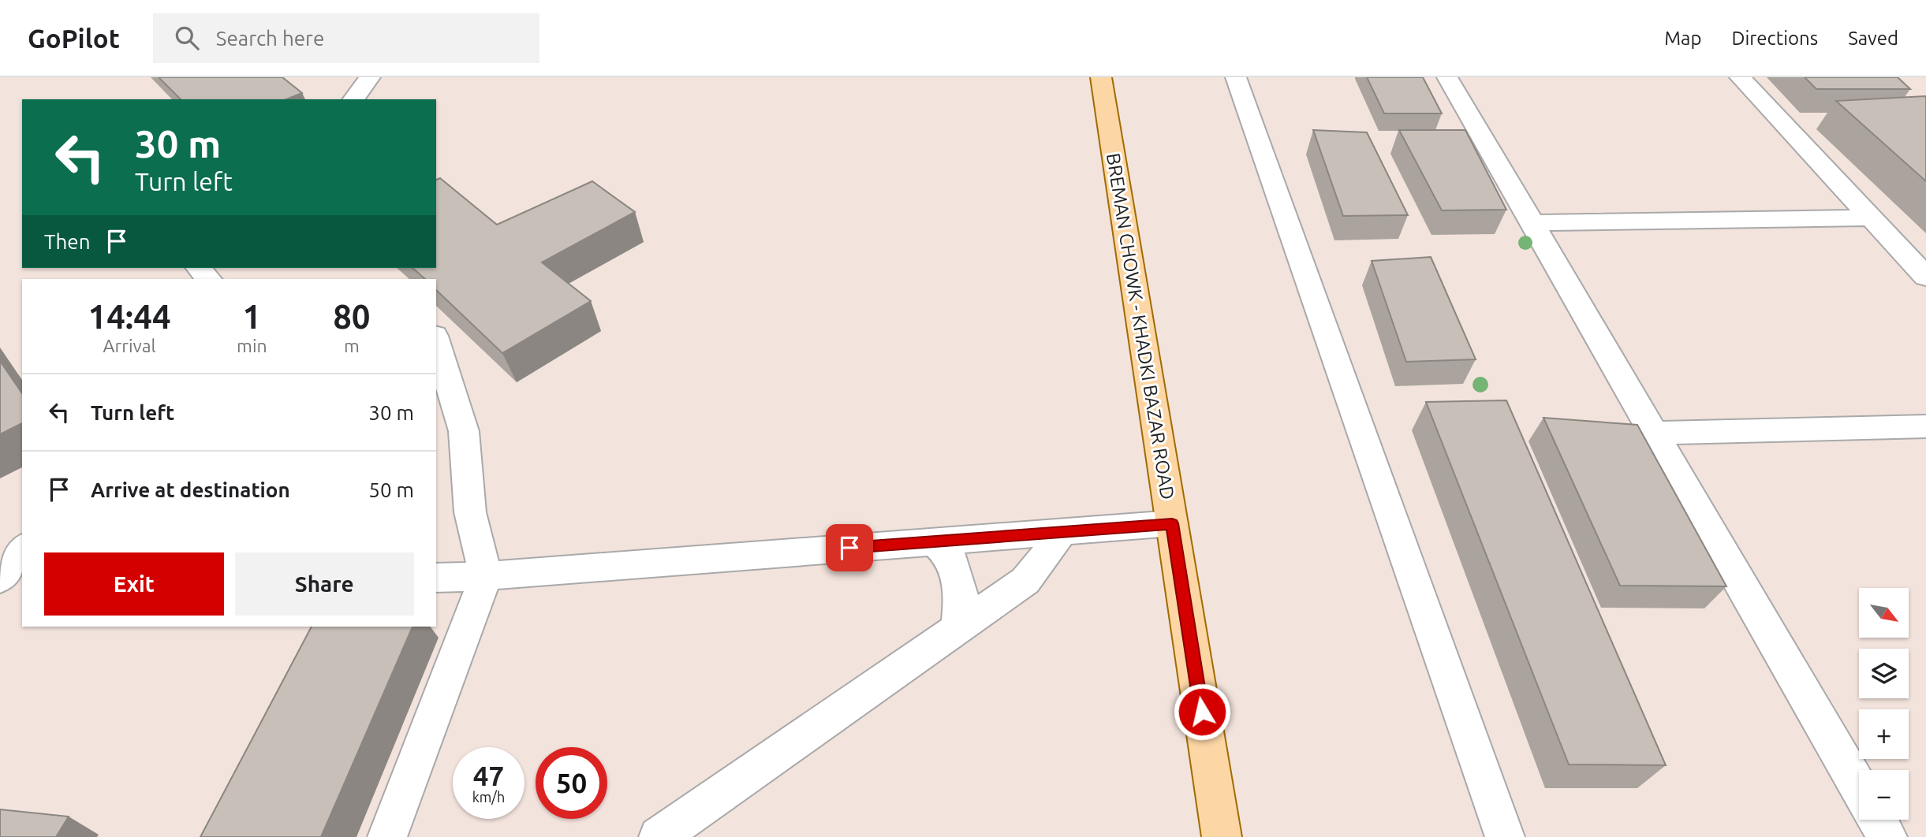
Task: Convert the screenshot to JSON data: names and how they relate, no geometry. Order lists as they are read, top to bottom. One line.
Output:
{"streets":{"main road":["BREMAN CHOWK - KHADKI BAZAR ROAD"]},"north":"bottom right","page":{"header":"GoPilot","search":"Search here","nav":["Map","Directions","Saved"],"turn":["30 m","Turn left"],"then":"Then","eta":["14:44","Arrival","1","min","80","m"],"list":[{"name":"Turn left","value":"30 m"},{"name":"Arrive at destination","value":"50 m"}],"buttons":["Exit","Share"],"map_buttons":["+","−"],"speed":"47 km/h","limit":"50"}}
